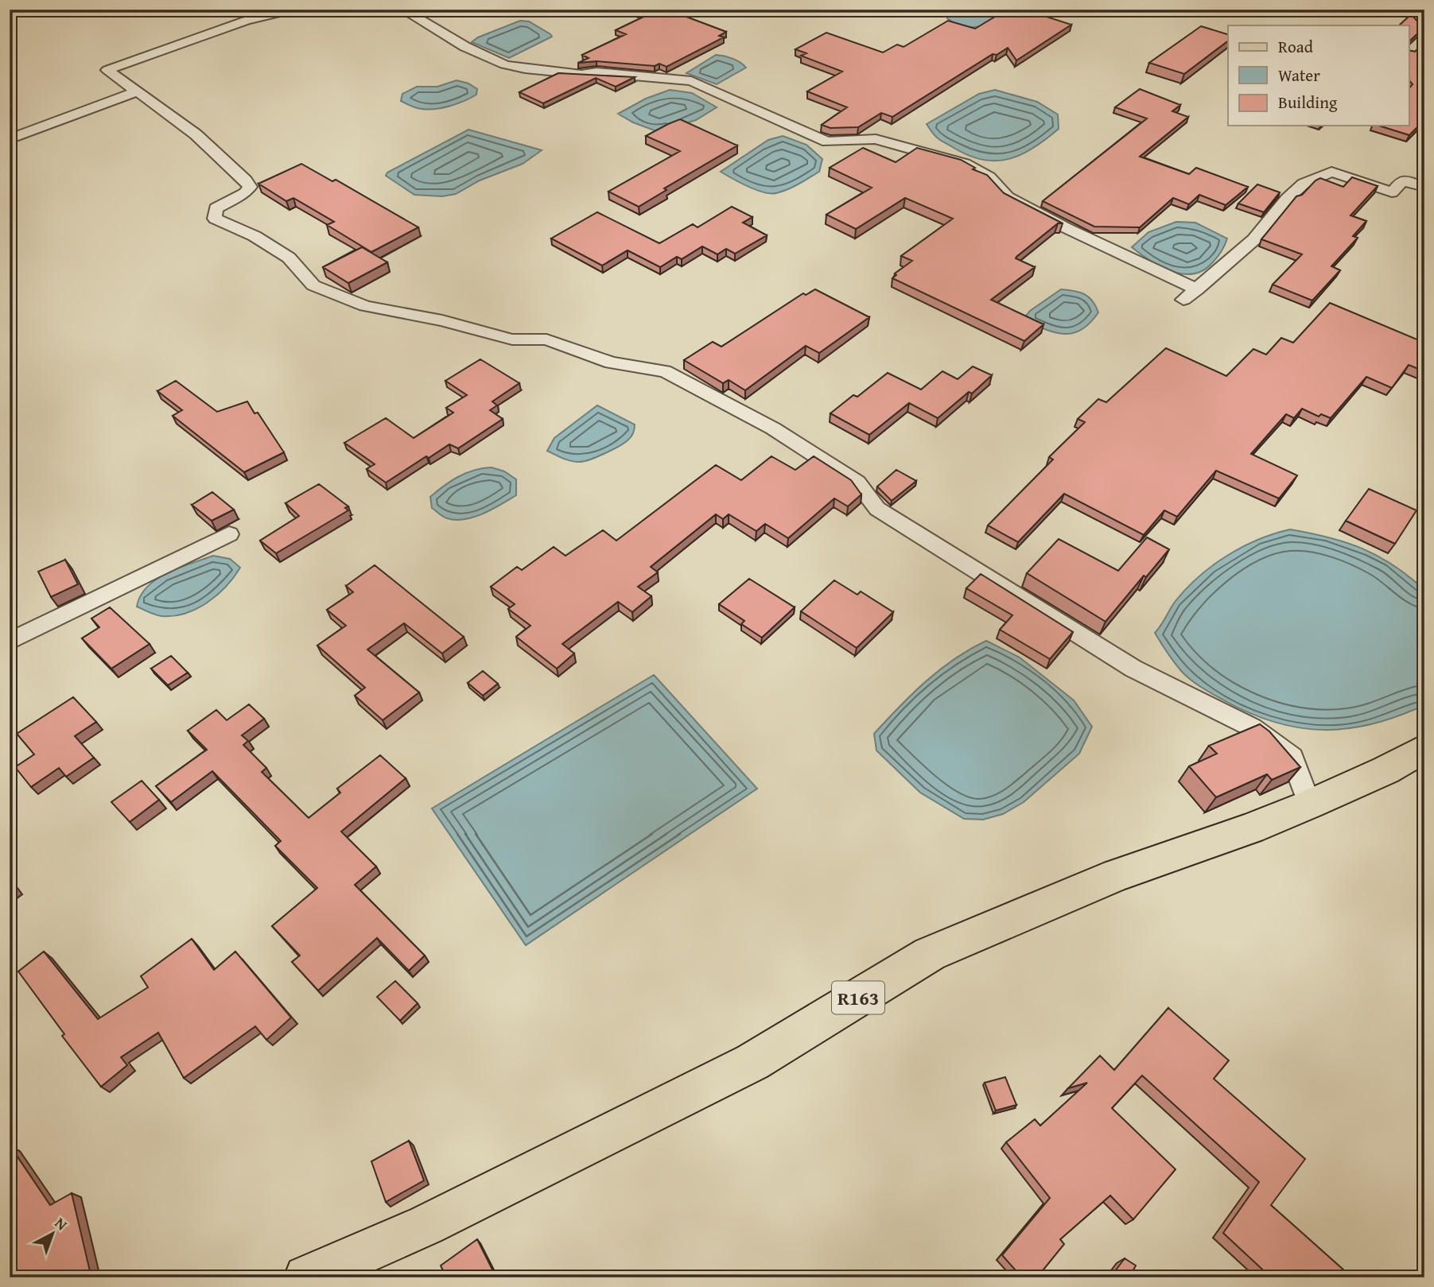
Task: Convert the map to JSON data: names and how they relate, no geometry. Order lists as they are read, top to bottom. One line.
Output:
{"streets":{"main road":["R163"]},"legend":["Road","Water","Building"],"north":"top right"}
